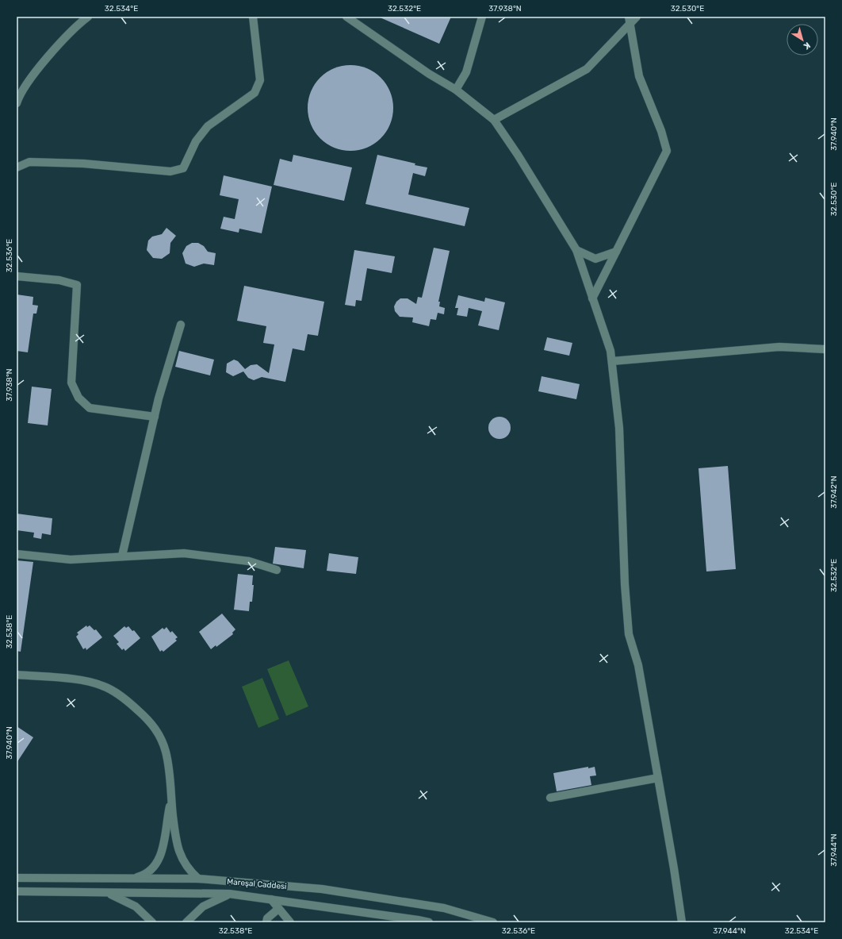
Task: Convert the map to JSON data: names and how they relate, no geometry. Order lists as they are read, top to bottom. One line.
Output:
{"streets":{"street":["Mareşal Caddesi"]},"north":"bottom right","coordinates":["32.534°E","32.532°E","37.938°N","32.530°E","37.940°N","32.536°E","37.942°N","32.538°E","37.944°N"]}
